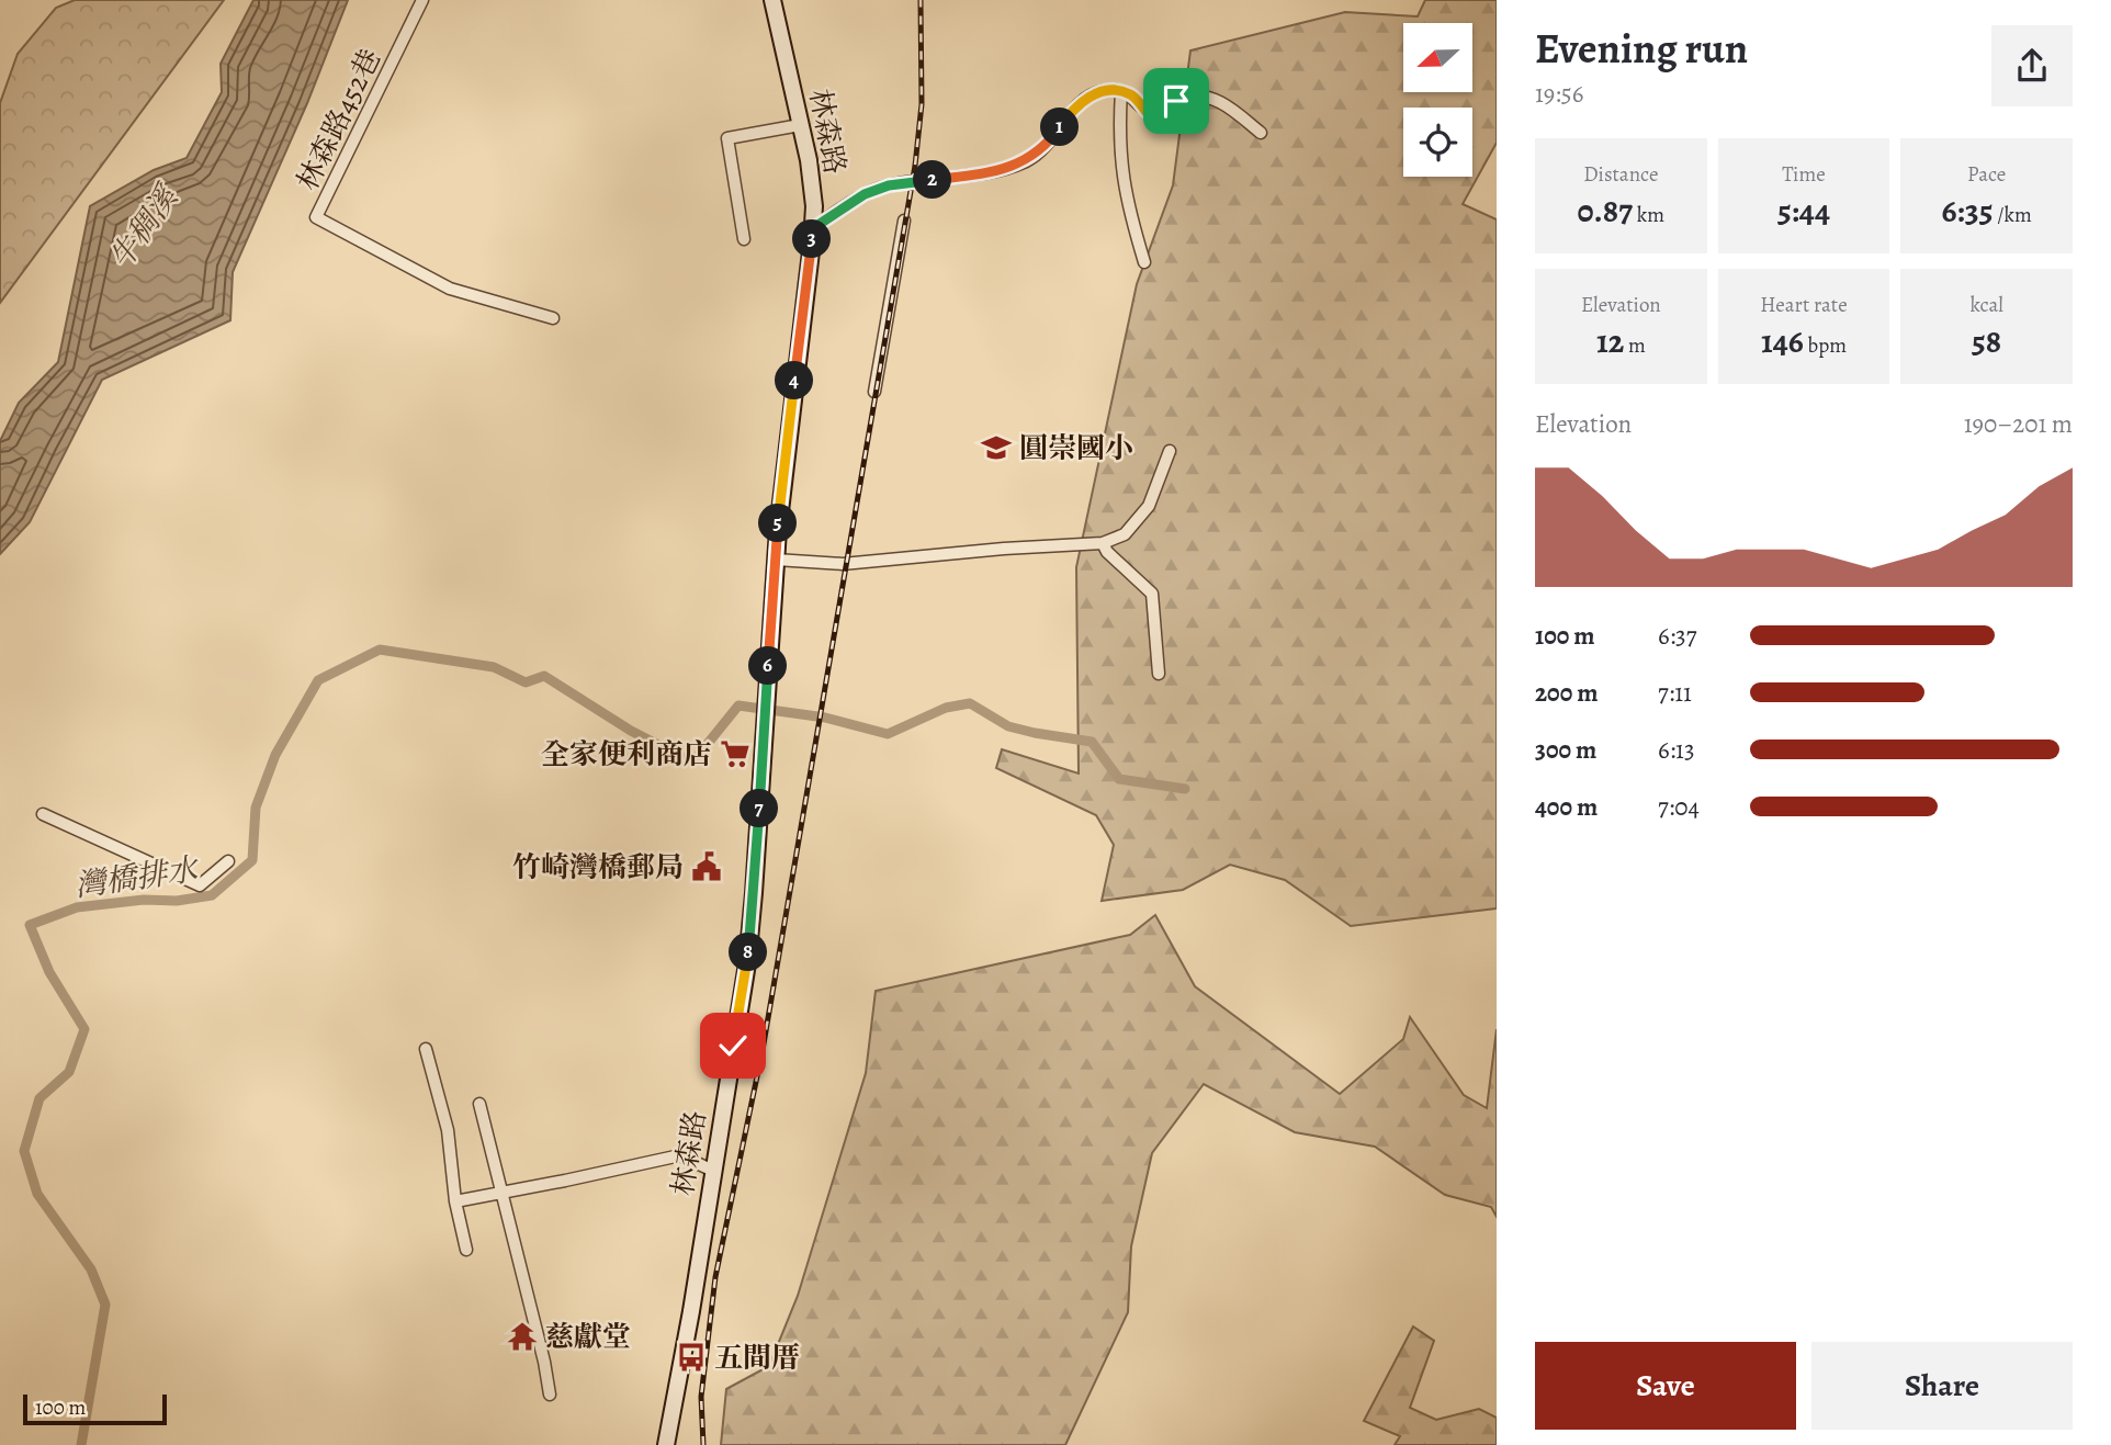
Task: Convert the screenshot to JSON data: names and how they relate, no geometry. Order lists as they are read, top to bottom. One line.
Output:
{"streets":{"main road":["林森路"],"street":["林森路452巷"]},"water":["牛稠溪","灣橋排水"],"places":{"school or university":["圓崇國小"],"supermarket":["全家便利商店"],"public building":["竹崎灣橋郵局"],"temple":["慈獻堂"],"bus stop":["五間厝"]},"scale_bar":"100 m","north":"left","page":{"heading":["Evening run","19:56"],"pins":["1","2","3","4","5","6","7","8"],"stats":[["Distance","0.87 km"],["Time","5:44"],["Pace","6:35 /km"],["Elevation","12 m"],["Heart rate","146 bpm"],["kcal","58"]],"chart":["Elevation","190–201 m"],"list":[{"name":"100 m","note":"6:37"},{"name":"200 m","note":"7:11"},{"name":"300 m","note":"6:13"},{"name":"400 m","note":"7:04"}],"buttons":["Save","Share"],"scale":"100 m"}}
